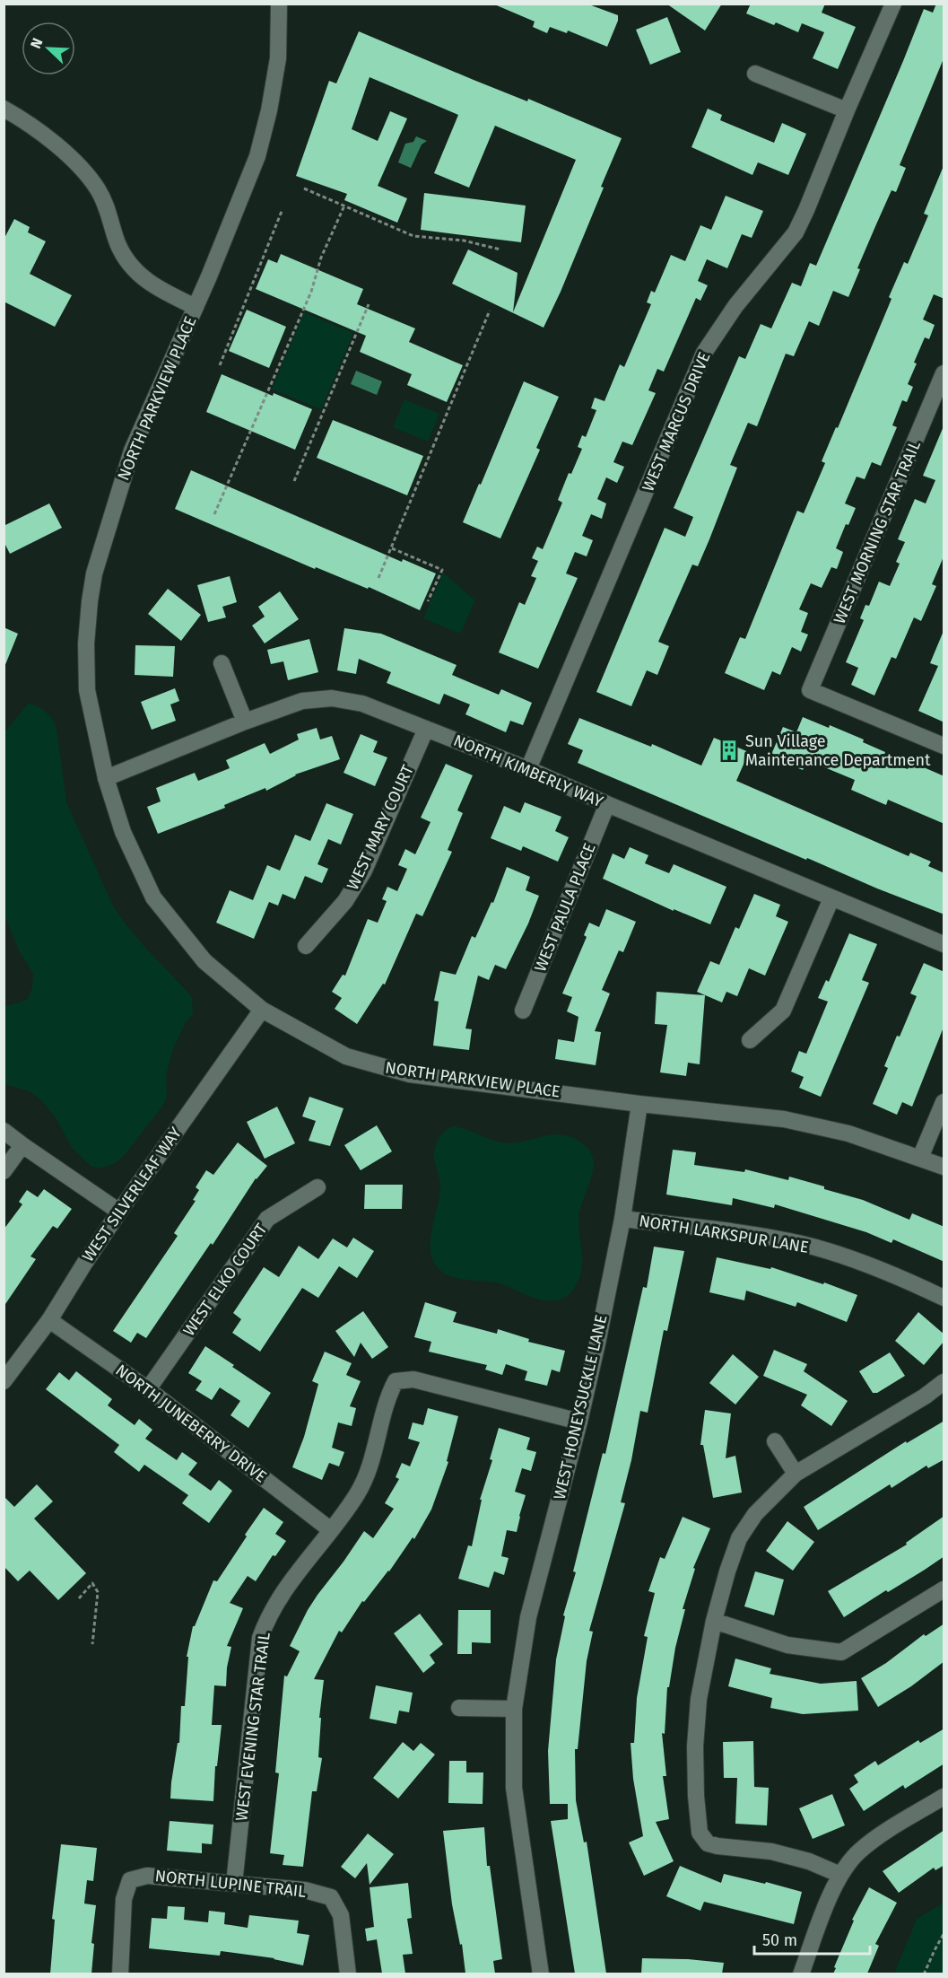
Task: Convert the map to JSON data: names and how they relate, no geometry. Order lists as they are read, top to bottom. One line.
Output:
{"streets":{"street":["NORTH PARKVIEW PLACE","WEST MARCUS DRIVE","WEST MORNING STAR TRAIL","NORTH KIMBERLY WAY","WEST MARY COURT","WEST PAULA PLACE","WEST SILVERLEAF WAY","NORTH LARKSPUR LANE","WEST ELKO COURT","WEST HONEYSUCKLE LANE","NORTH JUNEBERRY DRIVE","WEST EVENING STAR TRAIL","NORTH LUPINE TRAIL"]},"crossings":[["NORTH PARKVIEW PLACE","NORTH KIMBERLY WAY"],["NORTH PARKVIEW PLACE","WEST SILVERLEAF WAY"],["NORTH PARKVIEW PLACE","WEST HONEYSUCKLE LANE"],["WEST MARCUS DRIVE","NORTH KIMBERLY WAY"],["NORTH KIMBERLY WAY","WEST MARY COURT"],["NORTH KIMBERLY WAY","WEST PAULA PLACE"],["WEST SILVERLEAF WAY","NORTH JUNEBERRY DRIVE"],["NORTH LARKSPUR LANE","WEST HONEYSUCKLE LANE"],["WEST ELKO COURT","NORTH JUNEBERRY DRIVE"],["WEST HONEYSUCKLE LANE","WEST EVENING STAR TRAIL"],["NORTH JUNEBERRY DRIVE","WEST EVENING STAR TRAIL"],["WEST EVENING STAR TRAIL","NORTH LUPINE TRAIL"]],"places":{"building":["Sun Village Maintenance Department"]},"scale_bar":"50 m","north":"top left"}
